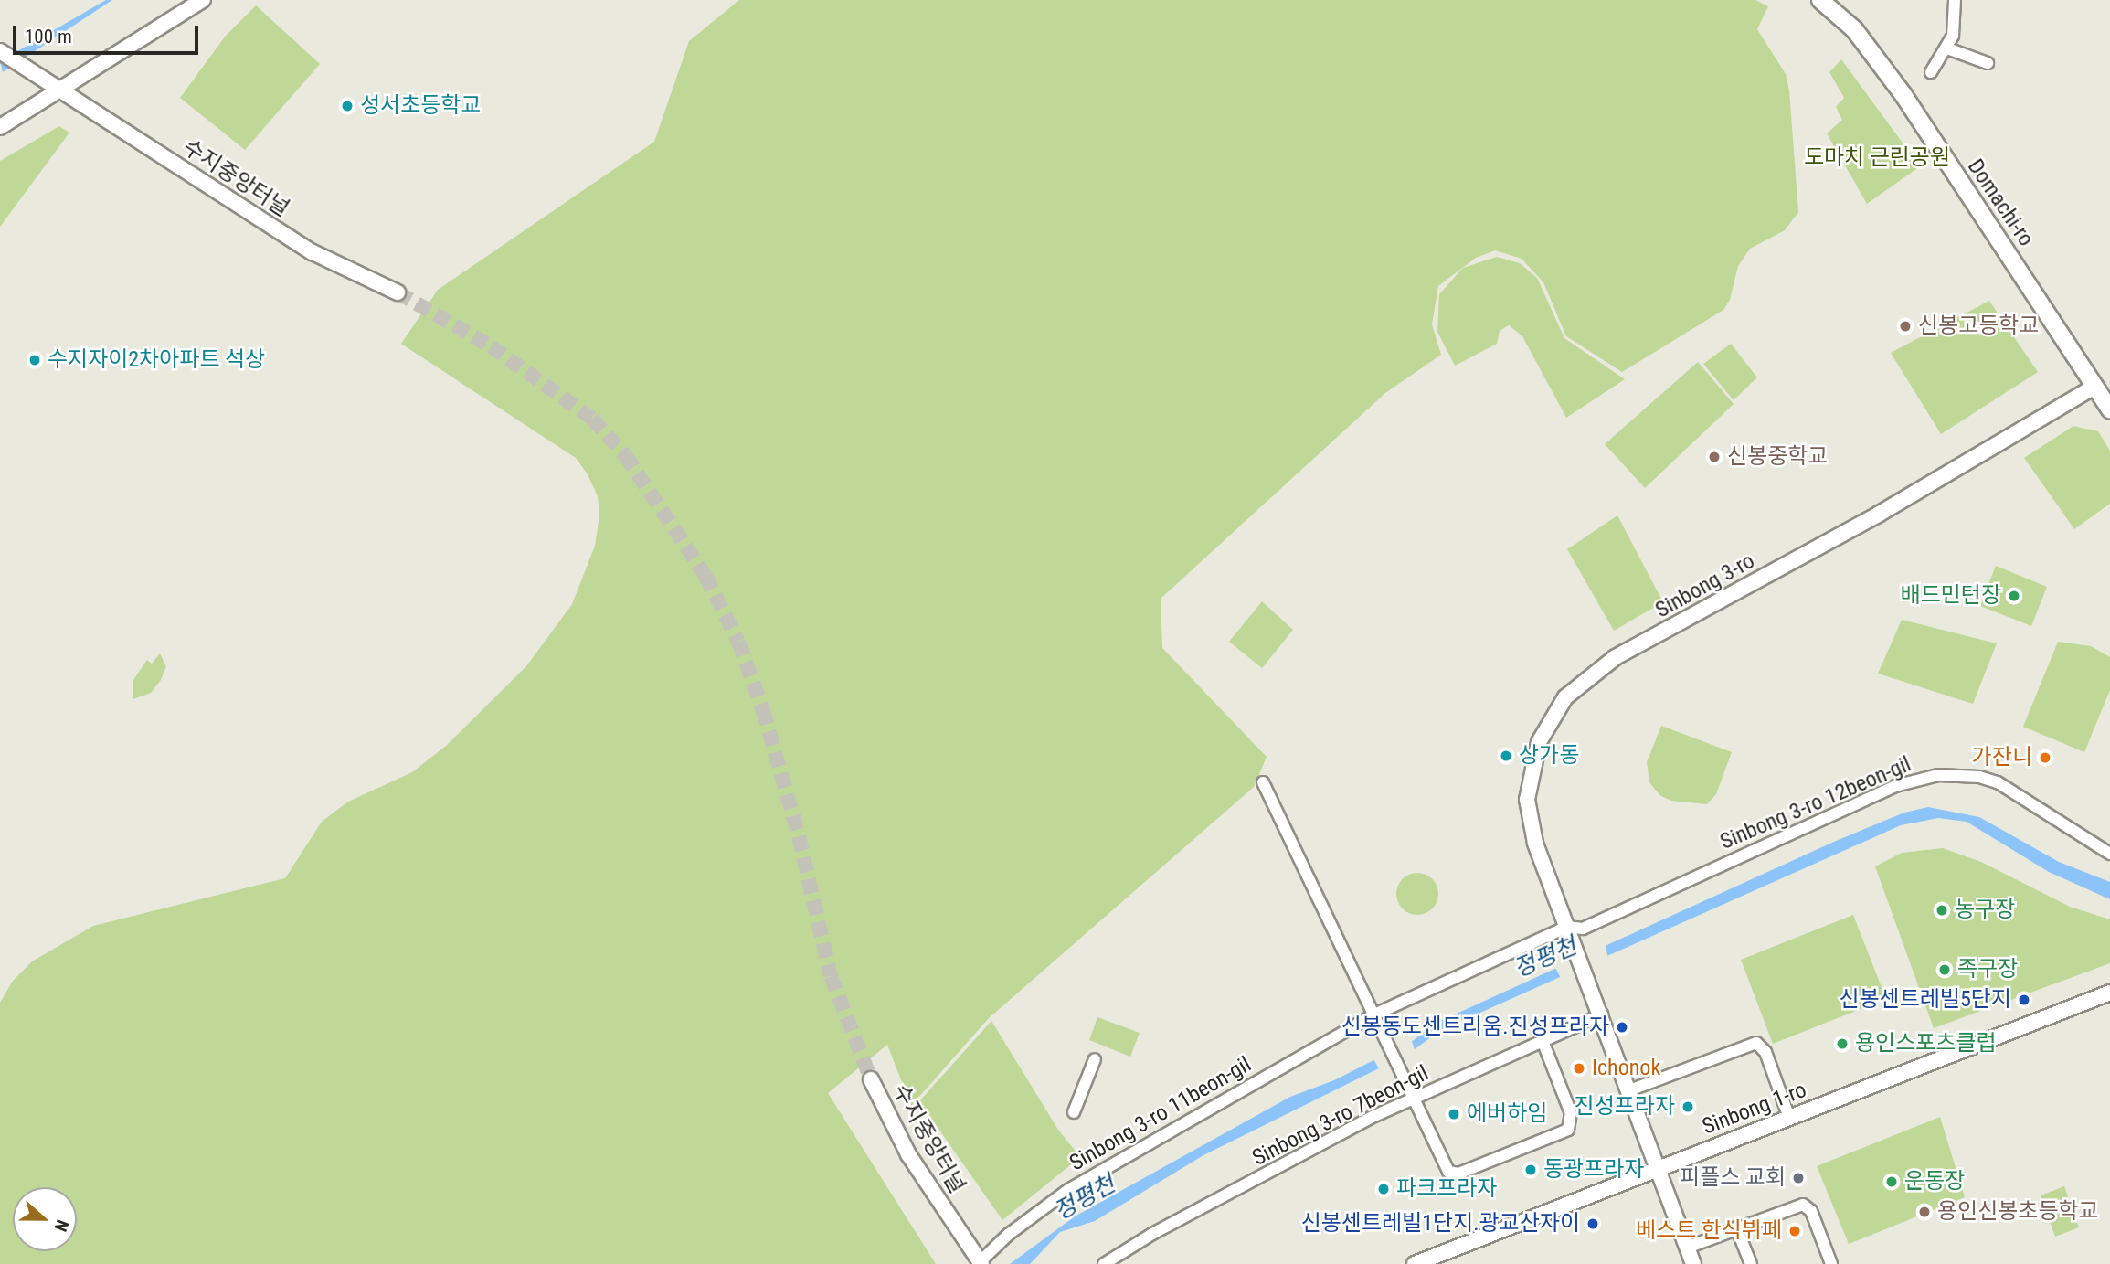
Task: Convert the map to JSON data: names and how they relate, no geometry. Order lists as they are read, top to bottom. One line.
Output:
{"streets":{"main road":["Domachi-ro"],"street":["수지중앙터널","Sinbong 3-ro","Sinbong 3-ro 12beon-gil","Sinbong 1-ro","Sinbong 3-ro 11beon-gil","Sinbong 3-ro 7beon-gil"]},"crossings":[["수지중앙터널","Sinbong 3-ro 11beon-gil"],["Domachi-ro","Sinbong 3-ro"],["Sinbong 3-ro","Sinbong 3-ro 12beon-gil"],["Sinbong 3-ro","Sinbong 3-ro 11beon-gil"],["Sinbong 3-ro","Sinbong 3-ro 7beon-gil"],["Sinbong 3-ro 12beon-gil","Sinbong 3-ro 11beon-gil"]],"water":["정평천"],"parks":["도마치 근린공원"],"places":["성서초등학교","신봉고등학교","수지자이2차아파트 석상","신봉중학교","배드민턴장","상가동","가잔니","농구장","족구장","신봉센트레빌5단지","신봉동도센트리움.진성프라자","용인스포츠클럽","Ichonok","진성프라자","에버하임","동광프라자","피플스 교회","운동장","파크프라자","용인신봉초등학교","신봉센트레빌1단지.광교산자이","베스트 한식뷔페"],"scale_bar":"100 m","north":"right"}
